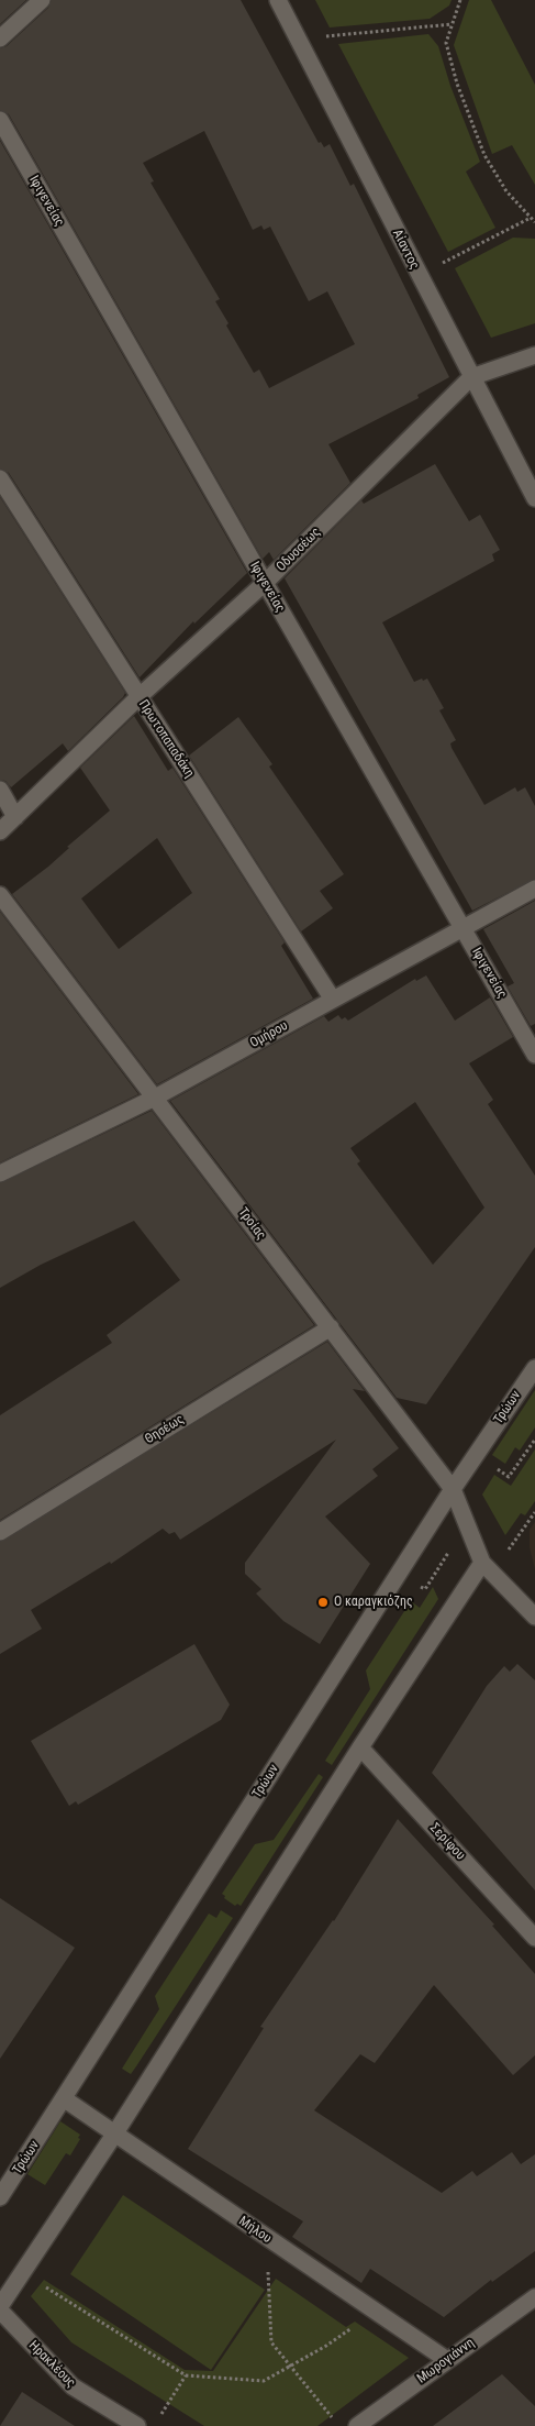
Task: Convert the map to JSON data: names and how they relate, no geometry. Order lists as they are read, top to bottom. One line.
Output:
{"streets":{"street":["Ιφιγενείας","Αίαντος","Οδυσσέως","Πρωτοπαπαδάκη","Ομήρου","Τροίας","Τρώων","Θησέως","Σερίφου","Μήλου","Μωρογιάννη","Ηρακλέους"]},"crossings":[["Ιφιγενείας","Οδυσσέως"],["Ιφιγενείας","Ομήρου"],["Αίαντος","Οδυσσέως"],["Οδυσσέως","Πρωτοπαπαδάκη"],["Πρωτοπαπαδάκη","Ομήρου"],["Ομήρου","Τροίας"],["Τροίας","Τρώων"],["Τροίας","Θησέως"],["Τρώων","Μήλου"],["Μήλου","Μωρογιάννη"]],"places":["Ο καραγκιόζης"]}
